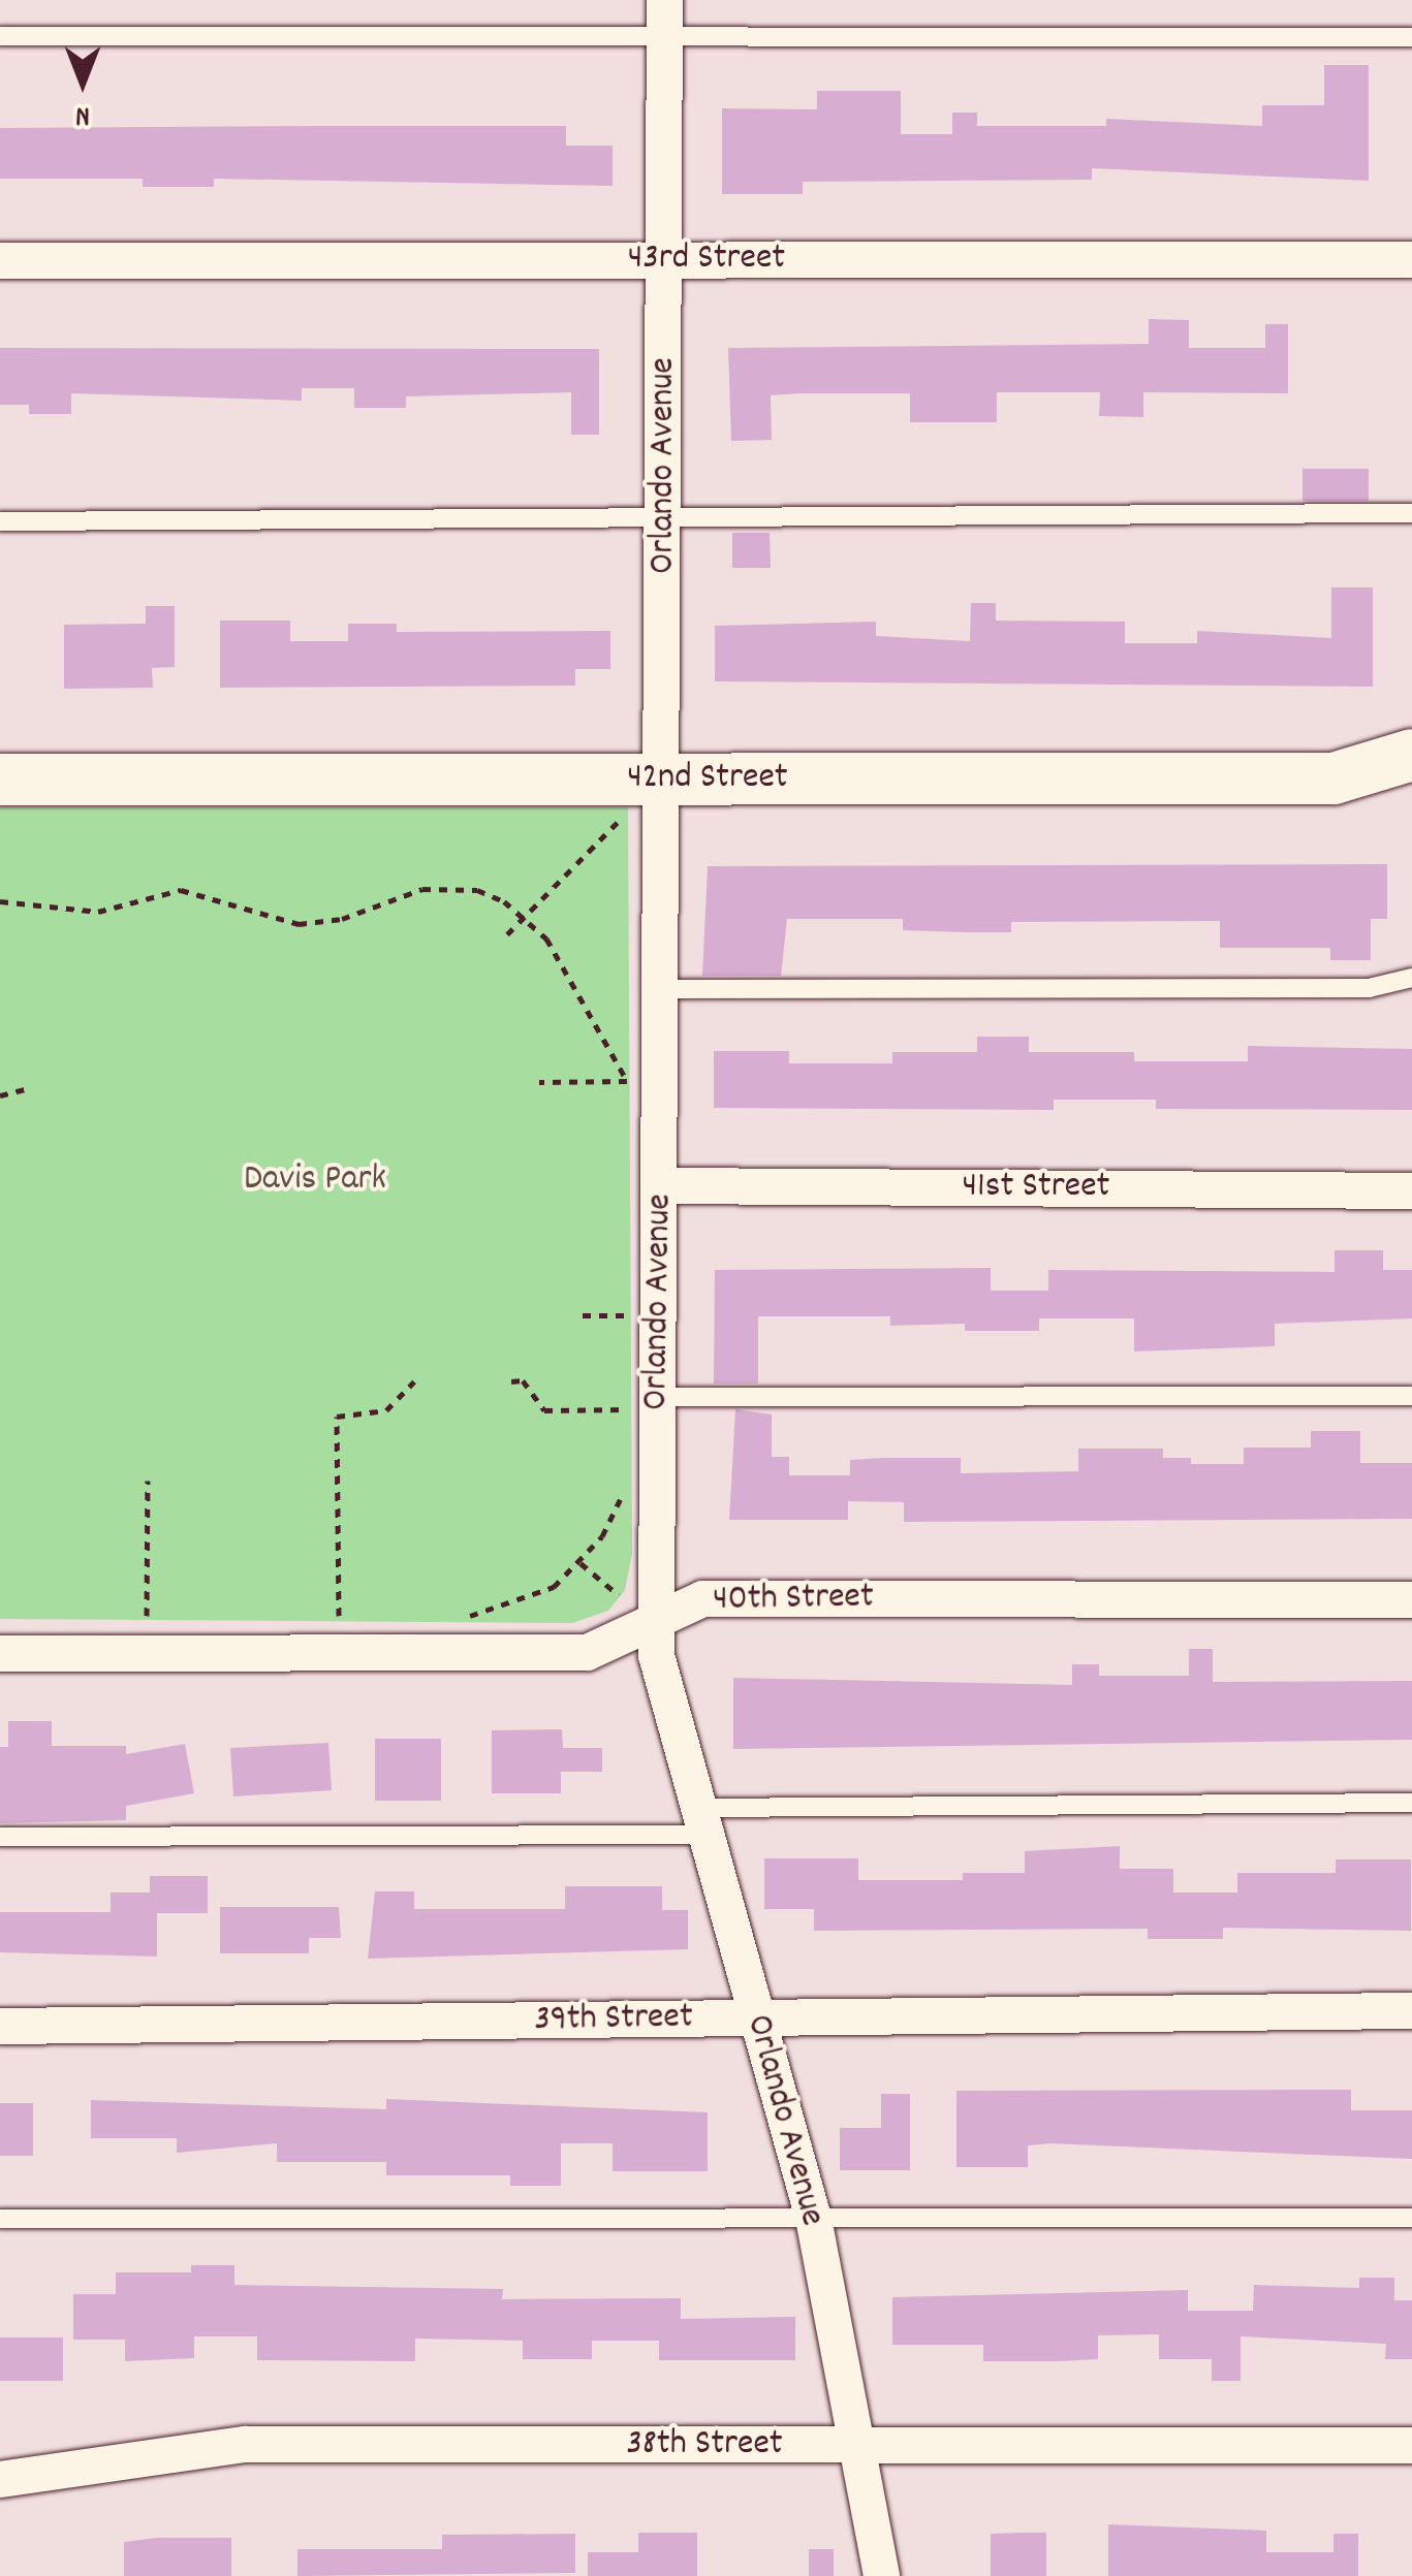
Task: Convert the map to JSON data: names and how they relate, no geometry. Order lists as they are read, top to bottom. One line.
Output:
{"streets":{"street":["43rd Street","Orlando Avenue","42nd Street","41st Street","40th Street","39th Street","38th Street"]},"crossings":[["43rd Street","Orlando Avenue"],["Orlando Avenue","42nd Street"],["Orlando Avenue","41st Street"],["Orlando Avenue","40th Street"],["Orlando Avenue","39th Street"],["Orlando Avenue","38th Street"]],"parks":["Davis Park"],"north":"bottom"}
